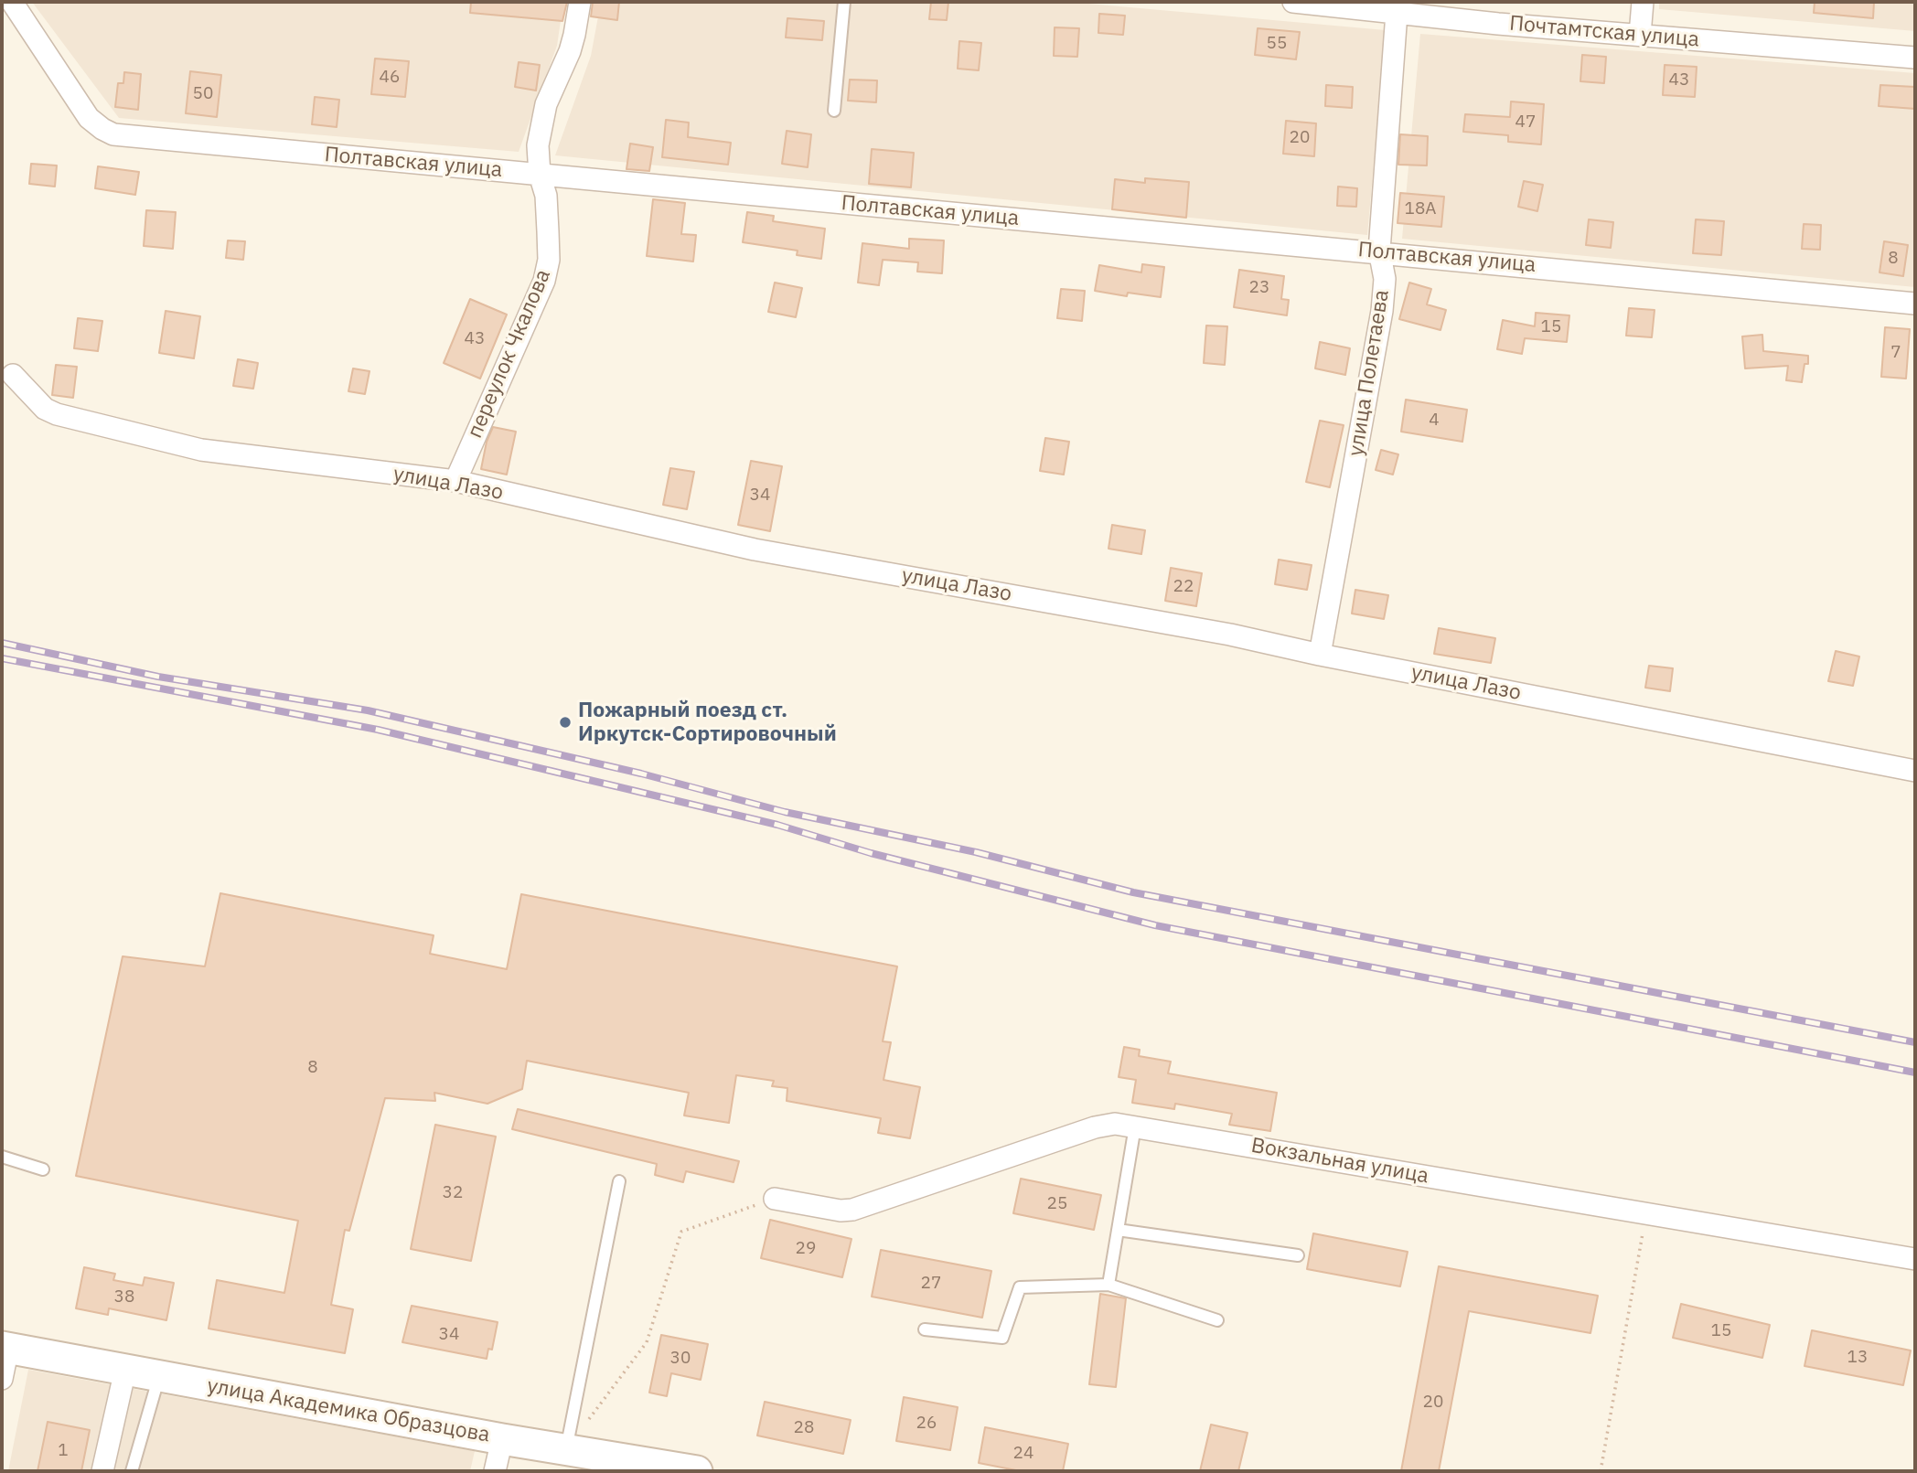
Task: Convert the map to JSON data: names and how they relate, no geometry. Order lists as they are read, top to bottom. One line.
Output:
{"streets":{"street":["Почтамтская улица","Полтавская улица","переулок Чкалова","улица Полетаева","улица Лазо","Вокзальная улица","улица Академика Образцова"]},"crossings":[["Почтамтская улица","улица Полетаева"],["Полтавская улица","переулок Чкалова"],["Полтавская улица","улица Полетаева"],["переулок Чкалова","улица Лазо"],["улица Полетаева","улица Лазо"]],"places":["Пожарный поезд ст. Иркутск-Сортировочный"],"house_numbers":["55","46","43","50","47","20","18А","8","23","15","43","7","4","34","22","8","32","25","29","27","38","15","34","13","30","20","26","28","1","24"]}
